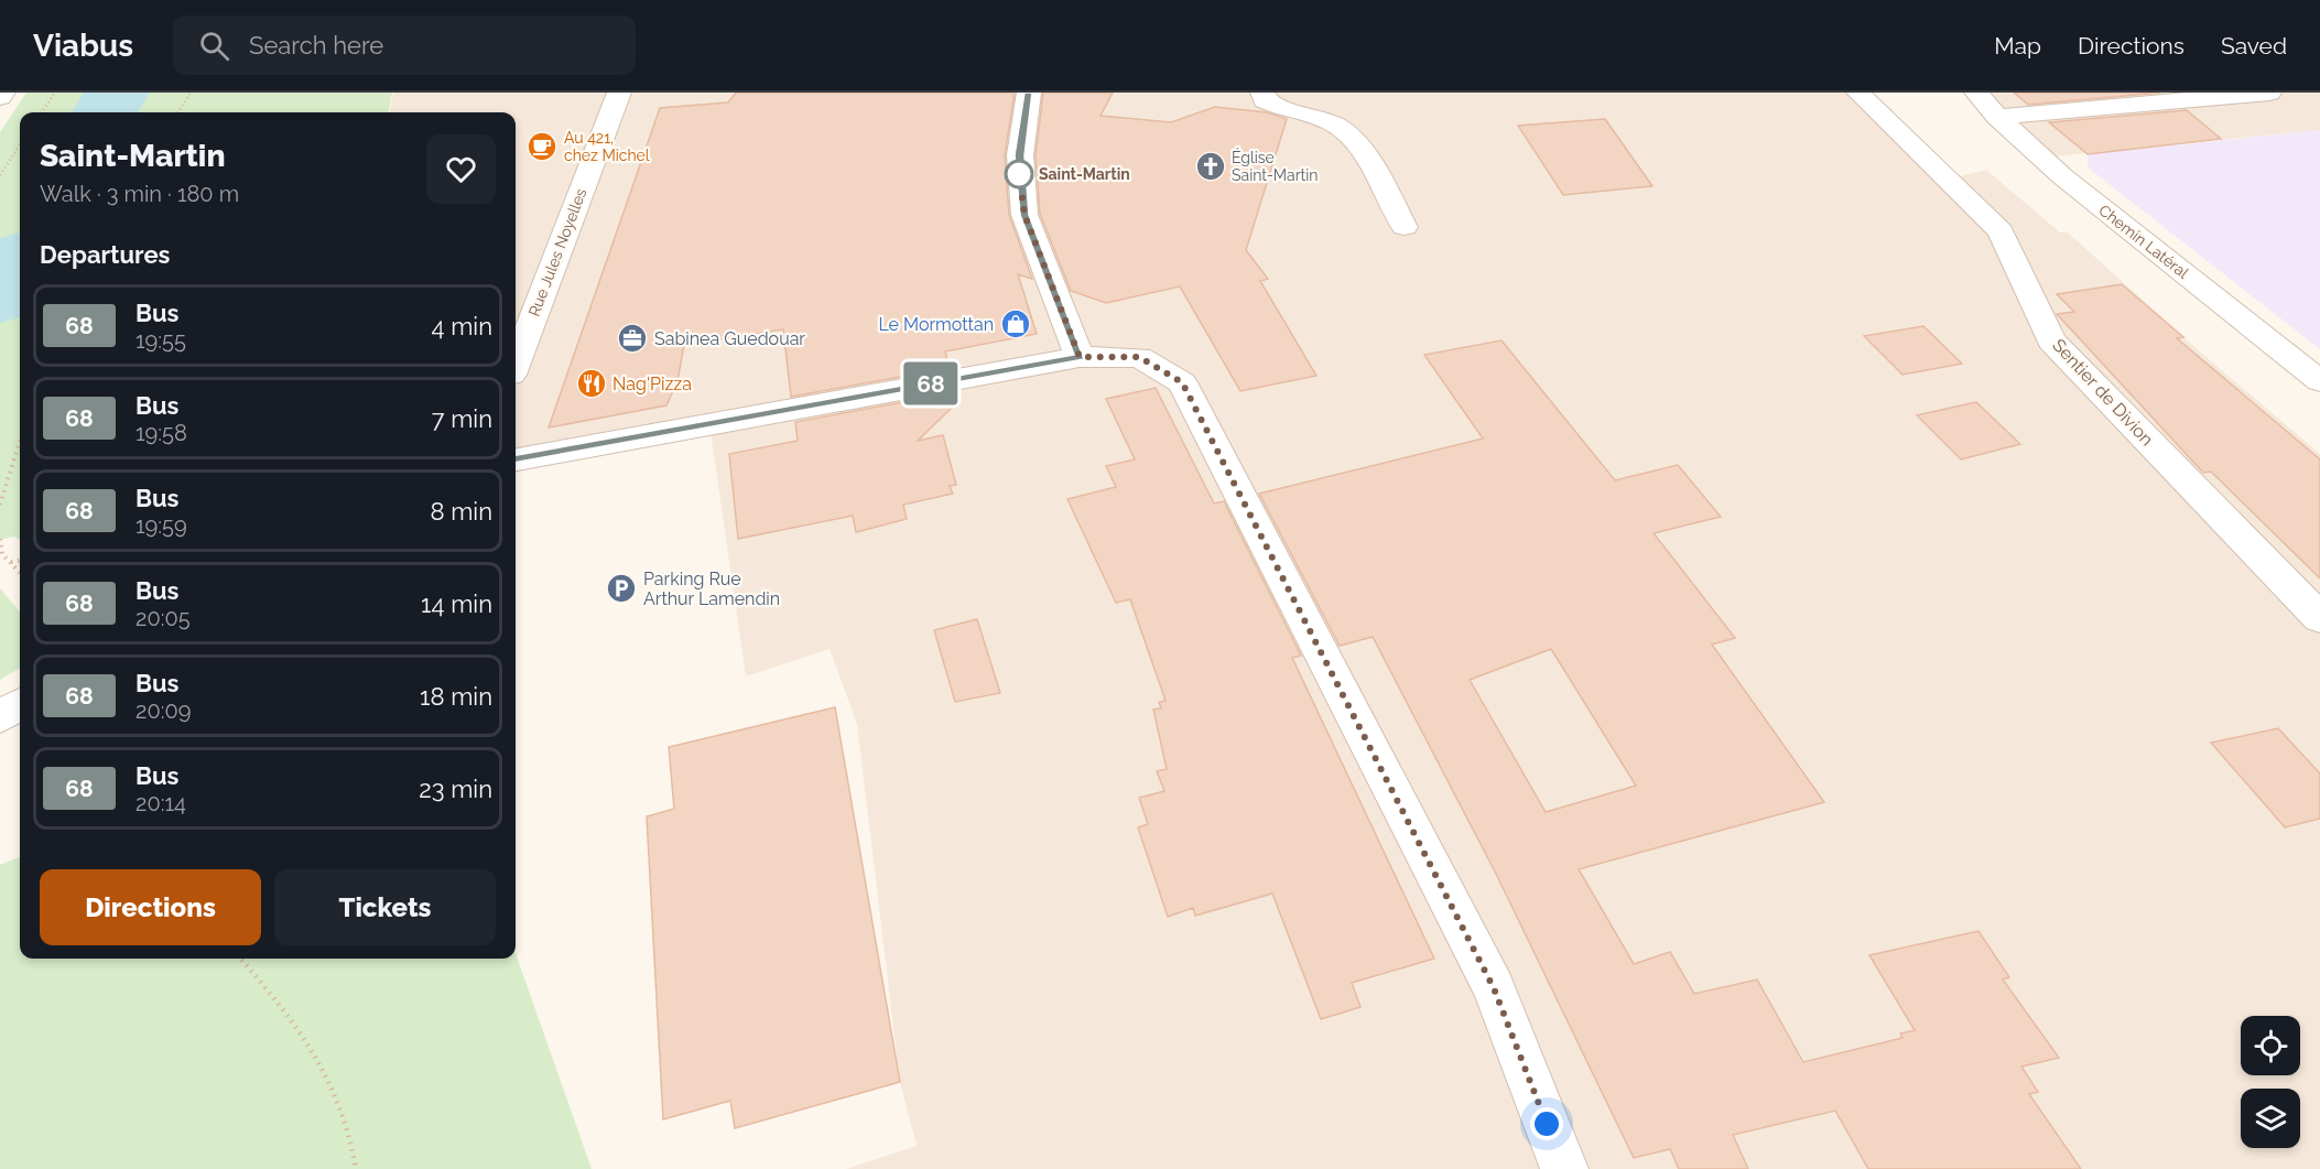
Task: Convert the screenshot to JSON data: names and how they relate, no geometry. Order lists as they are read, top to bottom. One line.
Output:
{"streets":{"street":["Chemin Latéral","Rue Jules Noyelles","Sentier de Divion"]},"places":{"cafe":["Au 421, chez Michel"],"church":["Église Saint-Martin"],"other":["Saint-Martin"],"shop":["Le Mormottan"],"office":["Sabinea Guedouar"],"restaurant":["Nag'Pizza"],"parking":["Parking Rue Arthur Lamendin"]},"lines":["bus line 68"],"page":{"header":"Viabus","search":"Search here","nav":["Map","Directions","Saved"],"on_map":"68","heading":[["Saint-Martin","Walk · 3 min · 180 m"],"Departures"],"list":[{"mark":"68","name":"Bus","note":"19:55","value":"4 min"},{"mark":"68","name":"Bus","note":"19:58","value":"7 min"},{"mark":"68","name":"Bus","note":"19:59","value":"8 min"},{"mark":"68","name":"Bus","note":"20:05","value":"14 min"},{"mark":"68","name":"Bus","note":"20:09","value":"18 min"},{"mark":"68","name":"Bus","note":"20:14","value":"23 min"}],"buttons":["Directions","Tickets"]}}
